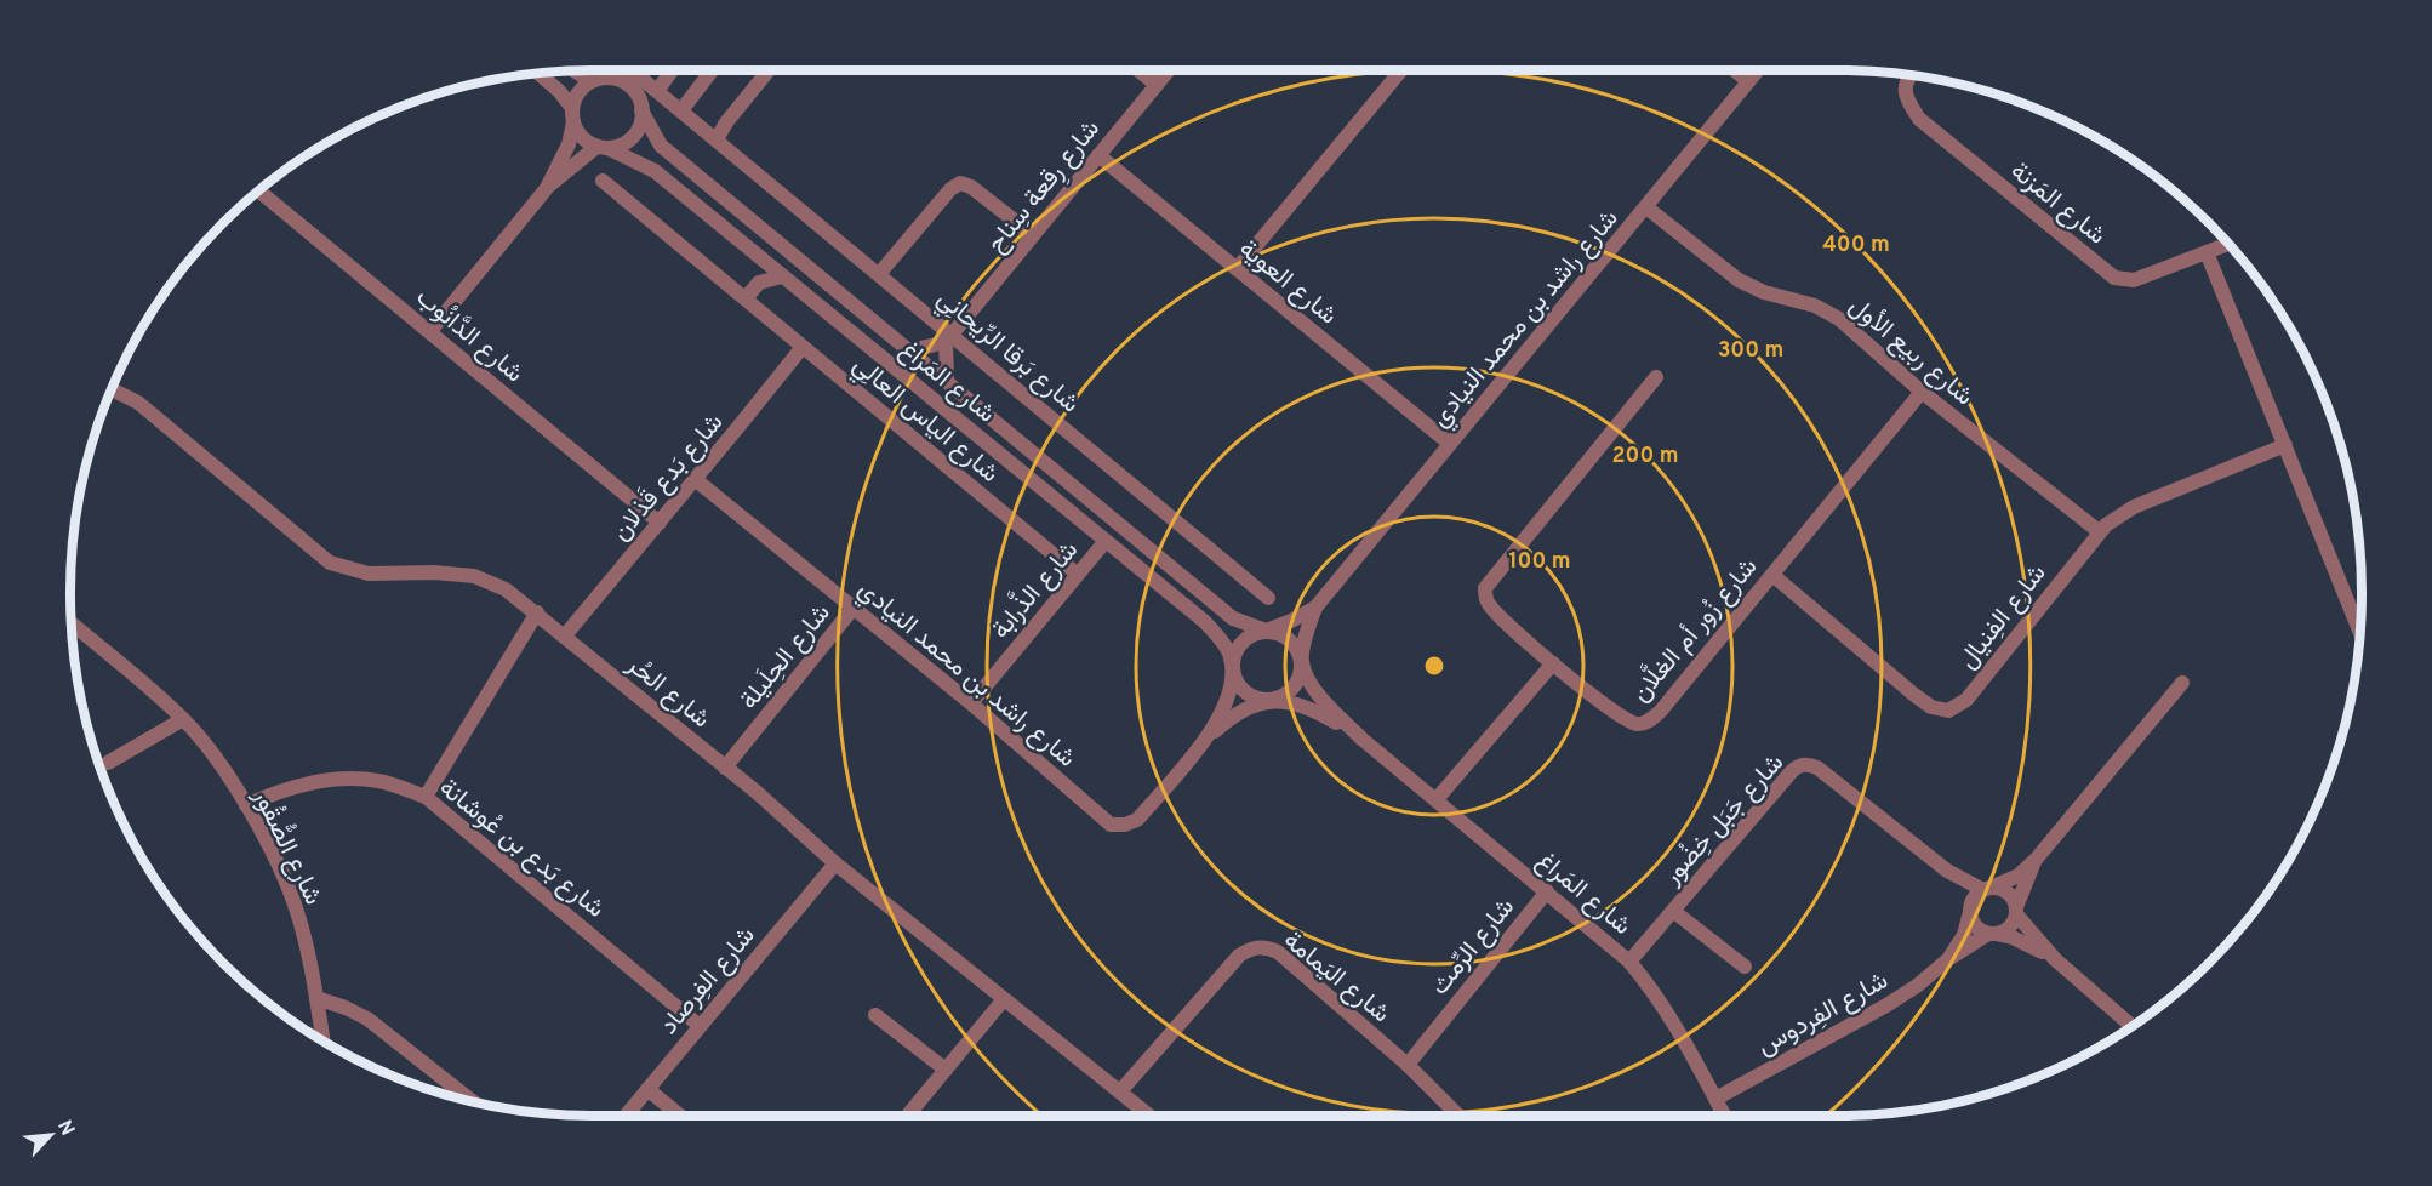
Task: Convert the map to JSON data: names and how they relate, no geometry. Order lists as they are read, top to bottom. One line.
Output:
{"streets":{"street":["شارع رِقعة سِناح","شارع المَزنة","شارع العوية","شارع راشد بن محمد النيادي","شارع الدَّانُوب","شارع بَرقا الرِّيحانِي","شارع ربيع الأول","شارع المَراغ","شارع الياس العالِي","شارع بَدع قَذلان","شارع الذَّرابة","شارع الفِنيال","شارع زُور أم الغلَّان","شارع الحِلَيلة","شارع الحُر","شارع جَبَل خِضُور","شارع الصُّقُور","شارع بَدع بن عُوشانة","شارع الرِّمث","شارع اليَمامة","شارع الفِرصاد","شارع الفِردوس"]},"crossings":[["شارع رِقعة سِناح","شارع العوية"],["شارع رِقعة سِناح","شارع بَرقا الرِّيحانِي"],["شارع العوية","شارع راشد بن محمد النيادي"],["شارع راشد بن محمد النيادي","شارع ربيع الأول"],["شارع راشد بن محمد النيادي","شارع المَراغ"],["شارع راشد بن محمد النيادي","شارع بَدع قَذلان"],["شارع راشد بن محمد النيادي","شارع الذَّرابة"],["شارع راشد بن محمد النيادي","شارع الحِلَيلة"],["شارع الدَّانُوب","شارع بَدع قَذلان"],["شارع ربيع الأول","شارع الفِنيال"],["شارع ربيع الأول","شارع زُور أم الغلَّان"],["شارع المَراغ","شارع الذَّرابة"],["شارع المَراغ","شارع جَبَل خِضُور"],["شارع المَراغ","شارع الرِّمث"],["شارع المَراغ","شارع الفِردوس"],["شارع الياس العالِي","شارع بَدع قَذلان"],["شارع الياس العالِي","شارع الذَّرابة"],["شارع بَدع قَذلان","شارع الحُر"],["شارع الفِنيال","شارع زُور أم الغلَّان"],["شارع الحِلَيلة","شارع الحُر"],["شارع الحُر","شارع اليَمامة"],["شارع الحُر","شارع الفِرصاد"],["شارع جَبَل خِضُور","شارع الفِردوس"],["شارع الصُّقُور","شارع بَدع بن عُوشانة"],["شارع بَدع بن عُوشانة","شارع الفِرصاد"],["شارع الرِّمث","شارع اليَمامة"]],"north":"top right","rings":["400 m","300 m","200 m","100 m"]}
